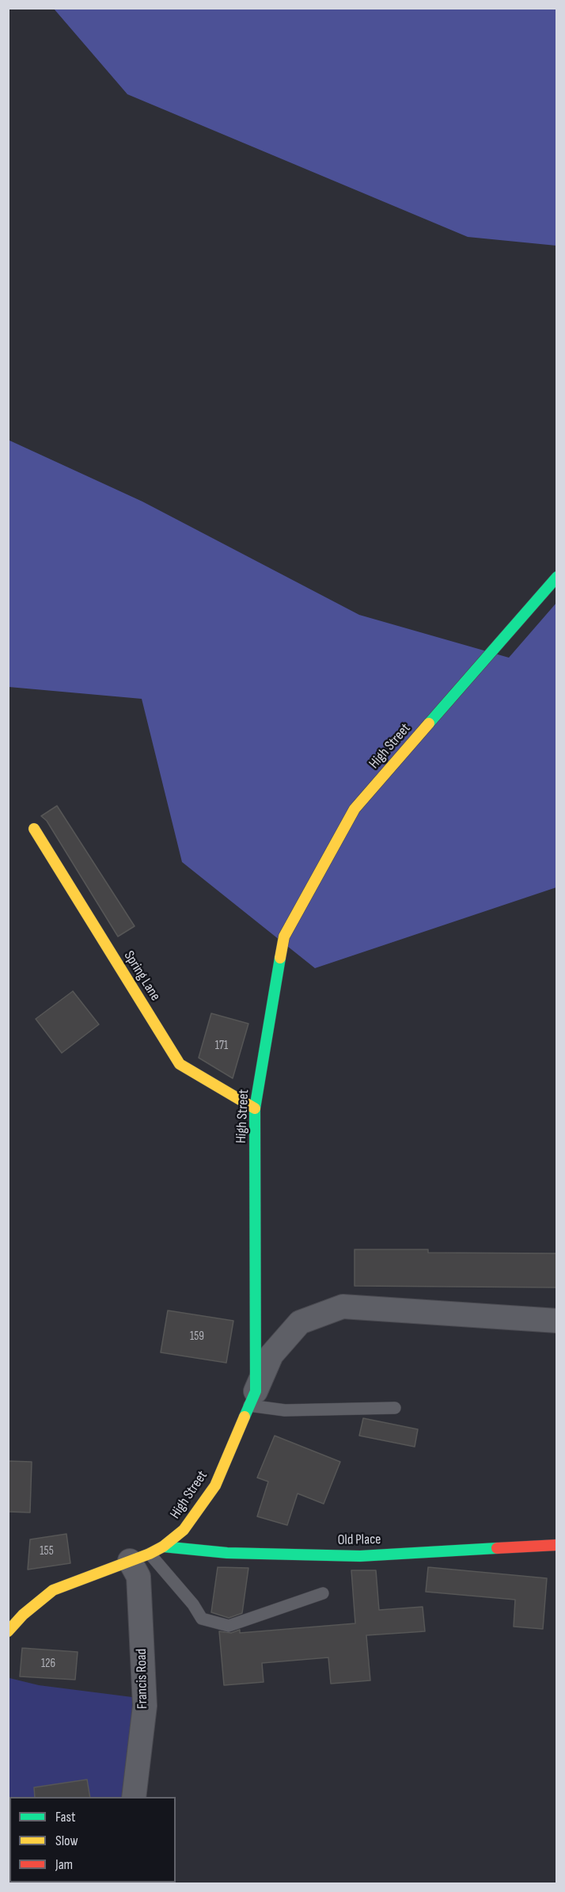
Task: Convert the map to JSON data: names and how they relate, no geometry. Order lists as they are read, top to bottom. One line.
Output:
{"streets":{"main road":["High Street","Spring Lane","Old Place"],"street":["Francis Road"]},"crossings":[["High Street","Spring Lane"],["High Street","Old Place"],["High Street","Francis Road"]],"house_numbers":["171","159","155","126"],"legend":["Fast","Slow","Jam"]}
